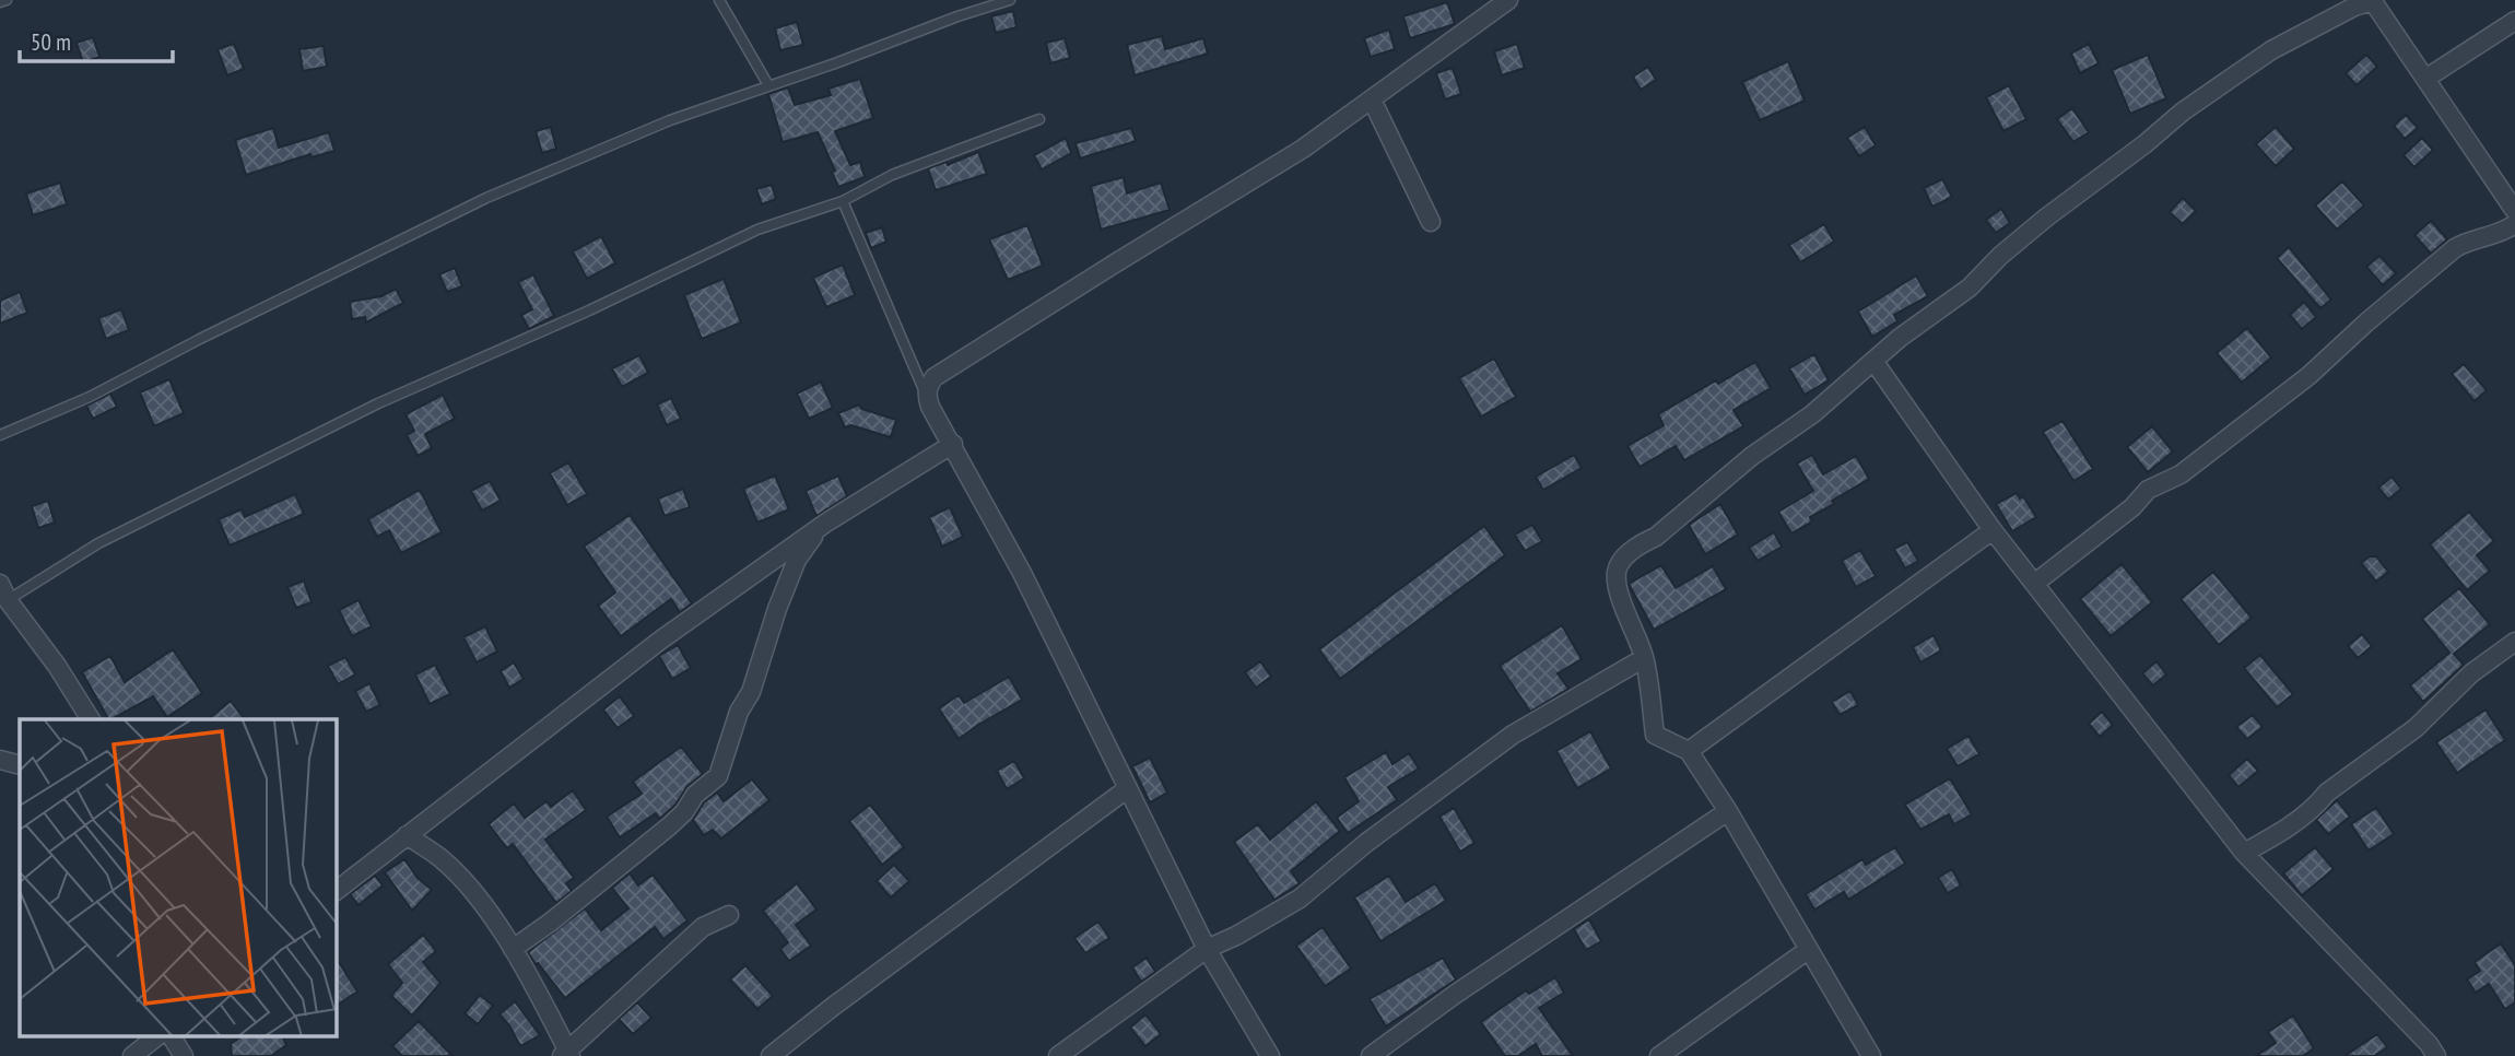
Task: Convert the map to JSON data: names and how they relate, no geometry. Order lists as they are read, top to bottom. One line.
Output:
{"scale_bar":"50 m"}
